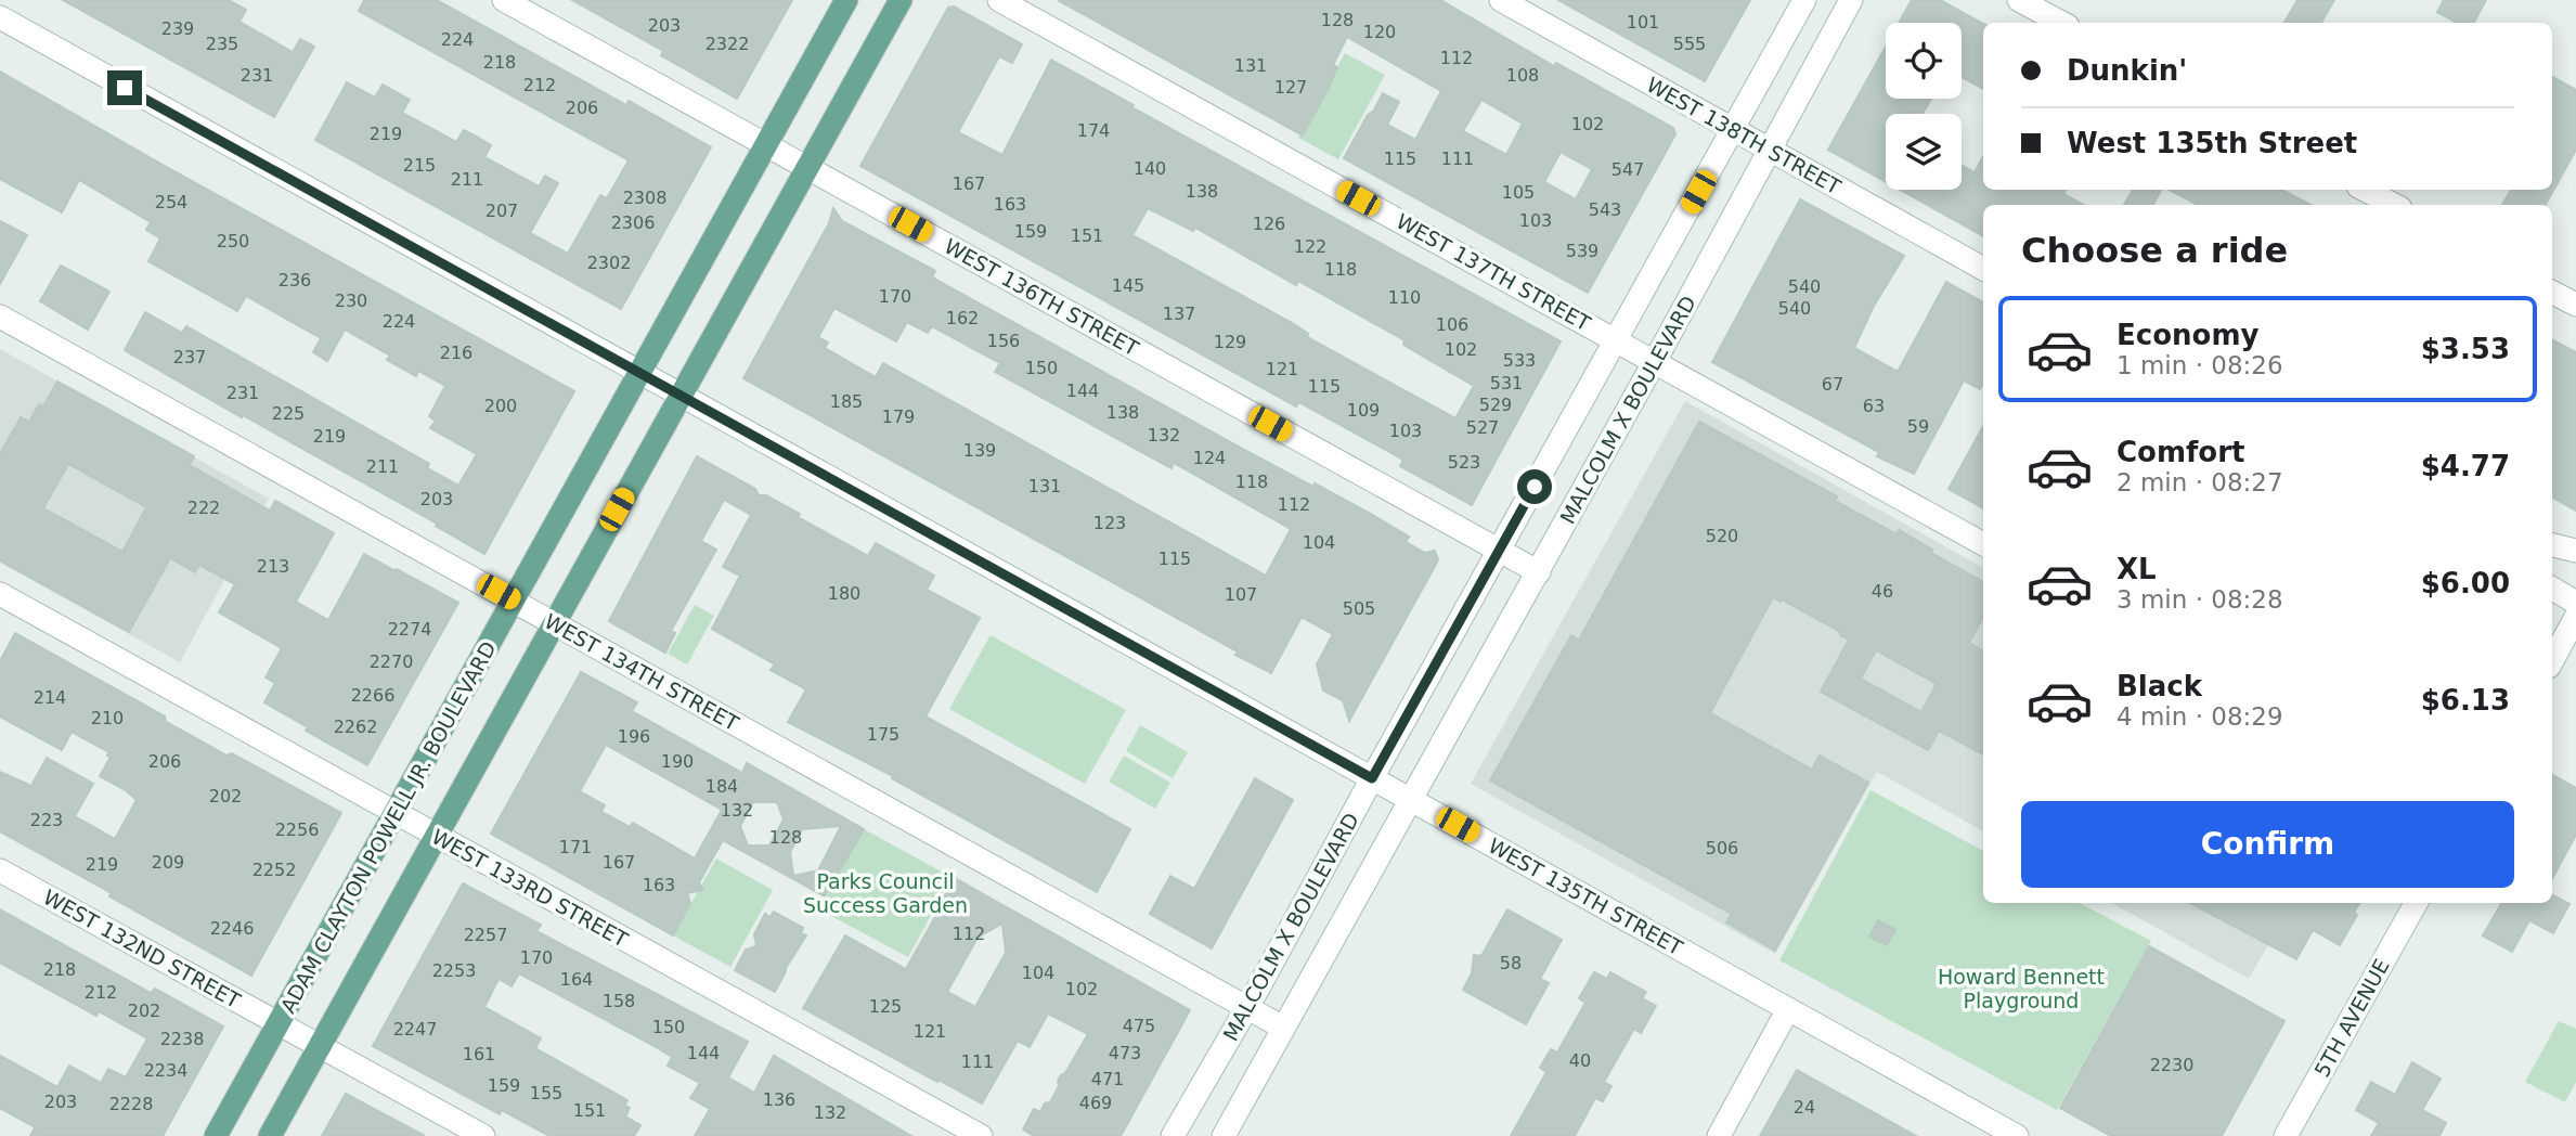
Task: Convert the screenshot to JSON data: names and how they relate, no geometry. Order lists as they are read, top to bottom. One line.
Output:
{"streets":{"main road":["ADAM CLAYTON POWELL JR. BOULEVARD"],"street":["WEST 138TH STREET","WEST 137TH STREET","WEST 136TH STREET","MALCOLM X BOULEVARD","WEST 134TH STREET","WEST 133RD STREET","WEST 135TH STREET","WEST 132ND STREET","5TH AVENUE"]},"crossings":[["WEST 138TH STREET","MALCOLM X BOULEVARD"],["WEST 137TH STREET","MALCOLM X BOULEVARD"],["WEST 136TH STREET","MALCOLM X BOULEVARD"],["WEST 136TH STREET","ADAM CLAYTON POWELL JR. BOULEVARD"],["MALCOLM X BOULEVARD","WEST 134TH STREET"],["MALCOLM X BOULEVARD","WEST 135TH STREET"],["WEST 134TH STREET","ADAM CLAYTON POWELL JR. BOULEVARD"],["ADAM CLAYTON POWELL JR. BOULEVARD","WEST 133RD STREET"],["ADAM CLAYTON POWELL JR. BOULEVARD","WEST 135TH STREET"],["ADAM CLAYTON POWELL JR. BOULEVARD","WEST 132ND STREET"]],"parks":["Parks Council Success Garden","Howard Bennett Playground"],"house_numbers":["128","101","203","239","120","224","235","2322","555","112","218","131","231","108","212","127","206","102","174","219","115","111","215","140","547","211","167","138","105","2308","254","163","543","207","103","2306","126","159","151","250","122","539","2302","118","236","145","540","170","110","230","540","137","162","224","106","156","129","102","216","237","533","150","121","531","67","115","144","231","185","529","200","63","109","138","225","179","59","527","103","132","219","139","124","523","211","118","131","203","112","222","123","520","104","115","213","46","180","107","505","2274","2270","2266","214","210","2262","175","196","206","190","184","202","132","223","2256","128","171","506","209","167","219","2252","163","2246","112","2257","170","58","218","2253","104","164","102","212","158","125","202","475","150","2247","121","2238","144","473","161","40","111","2230","2234","471","159","155","136","203","469","2228","24","151","132"],"page":{"banner":["Dunkin'","West 135th Street"],"heading":"Choose a ride","list":[{"name":"Economy","note":"1 min · 08:26","value":"$3.53"},{"name":"Comfort","note":"2 min · 08:27","value":"$4.77"},{"name":"XL","note":"3 min · 08:28","value":"$6.00"},{"name":"Black","note":"4 min · 08:29","value":"$6.13"}],"buttons":"Confirm"}}
